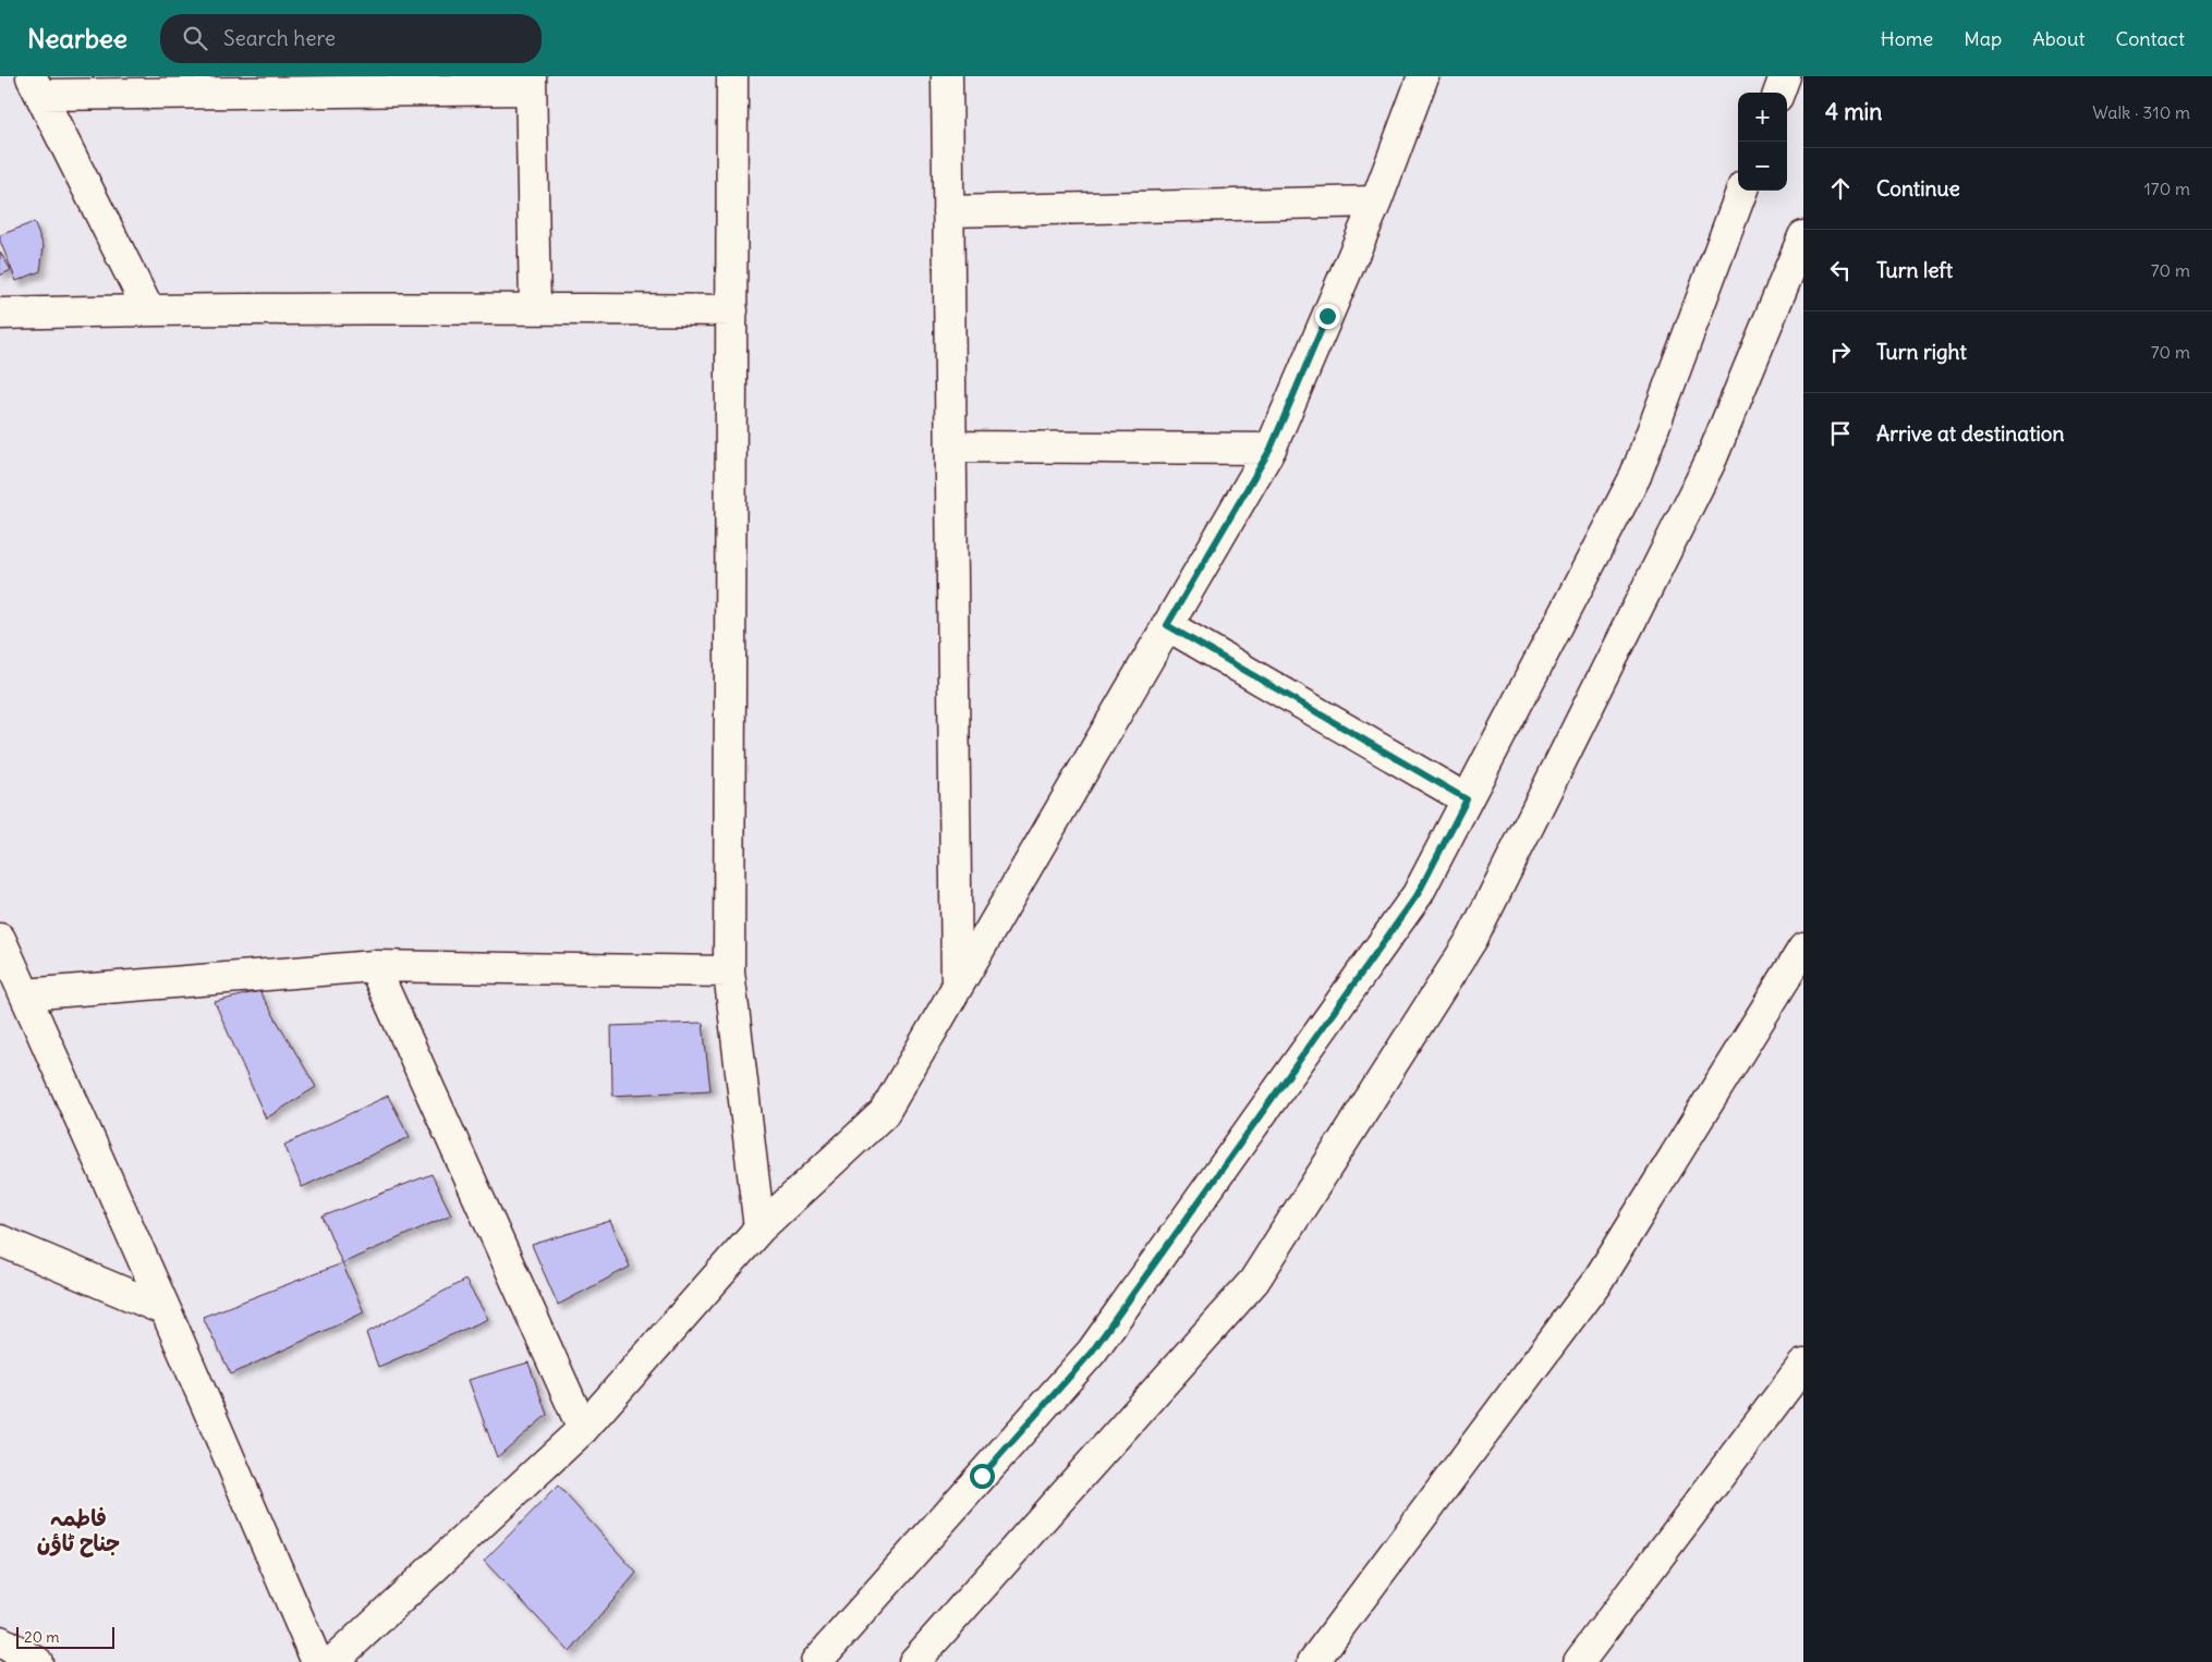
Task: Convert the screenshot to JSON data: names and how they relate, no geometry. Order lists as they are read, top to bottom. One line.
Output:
{"districts":["فاطمہ جناح ٹاؤن"],"scale_bar":"20 m","page":{"header":"Nearbee","search":"Search here","nav":["Home","Map","About","Contact"],"heading":["4 min","Walk · 310 m"],"map_buttons":["+","−"],"list":[["Continue","170 m"],["Turn left","70 m"],["Turn right","70 m"],"Arrive at destination"],"scale":"20 m"}}
